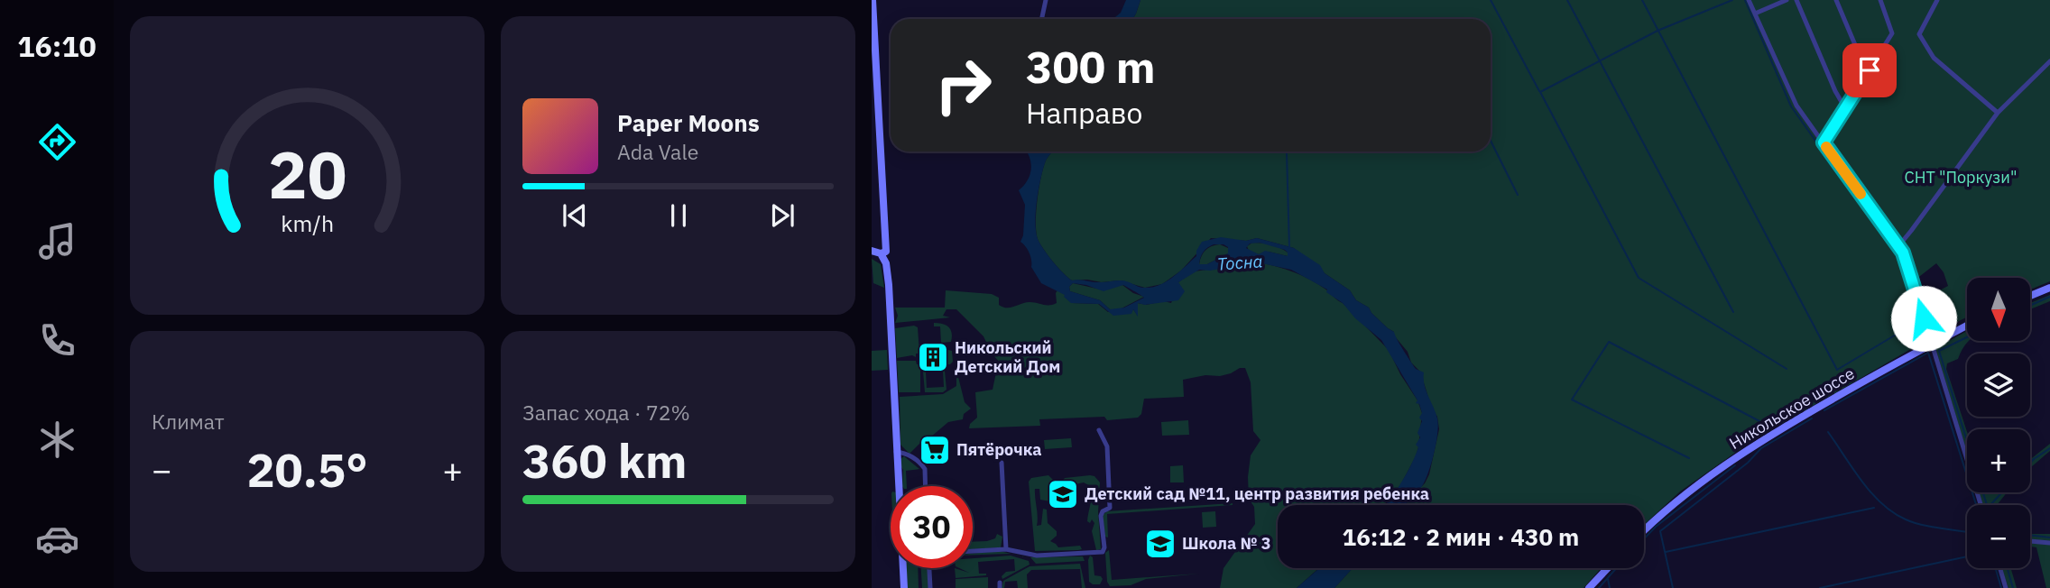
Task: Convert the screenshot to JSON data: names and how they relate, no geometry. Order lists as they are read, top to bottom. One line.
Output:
{"streets":{"main road":["Никольское шоссе"]},"water":["Тосна"],"parks":["СНТ \"Поркузи\""],"places":{"building":["Никольский Детский Дом"],"supermarket":["Пятёрочка"],"school or university":["Детский сад №11, центр развития ребенка","Школа № 3"]},"north":"bottom","page":{"tabs":"16:10","turn":["300 m","Направо"],"song":["Paper Moons","Ada Vale"],"map_buttons":["+","−"],"tile":["Климат",["Запас хода · 72%","360 km"]],"heat":["−","20.5°","+"],"limit":"30","trip":"16:12 · 2 мин · 430 m","gauge":["20","km/h"]}}
